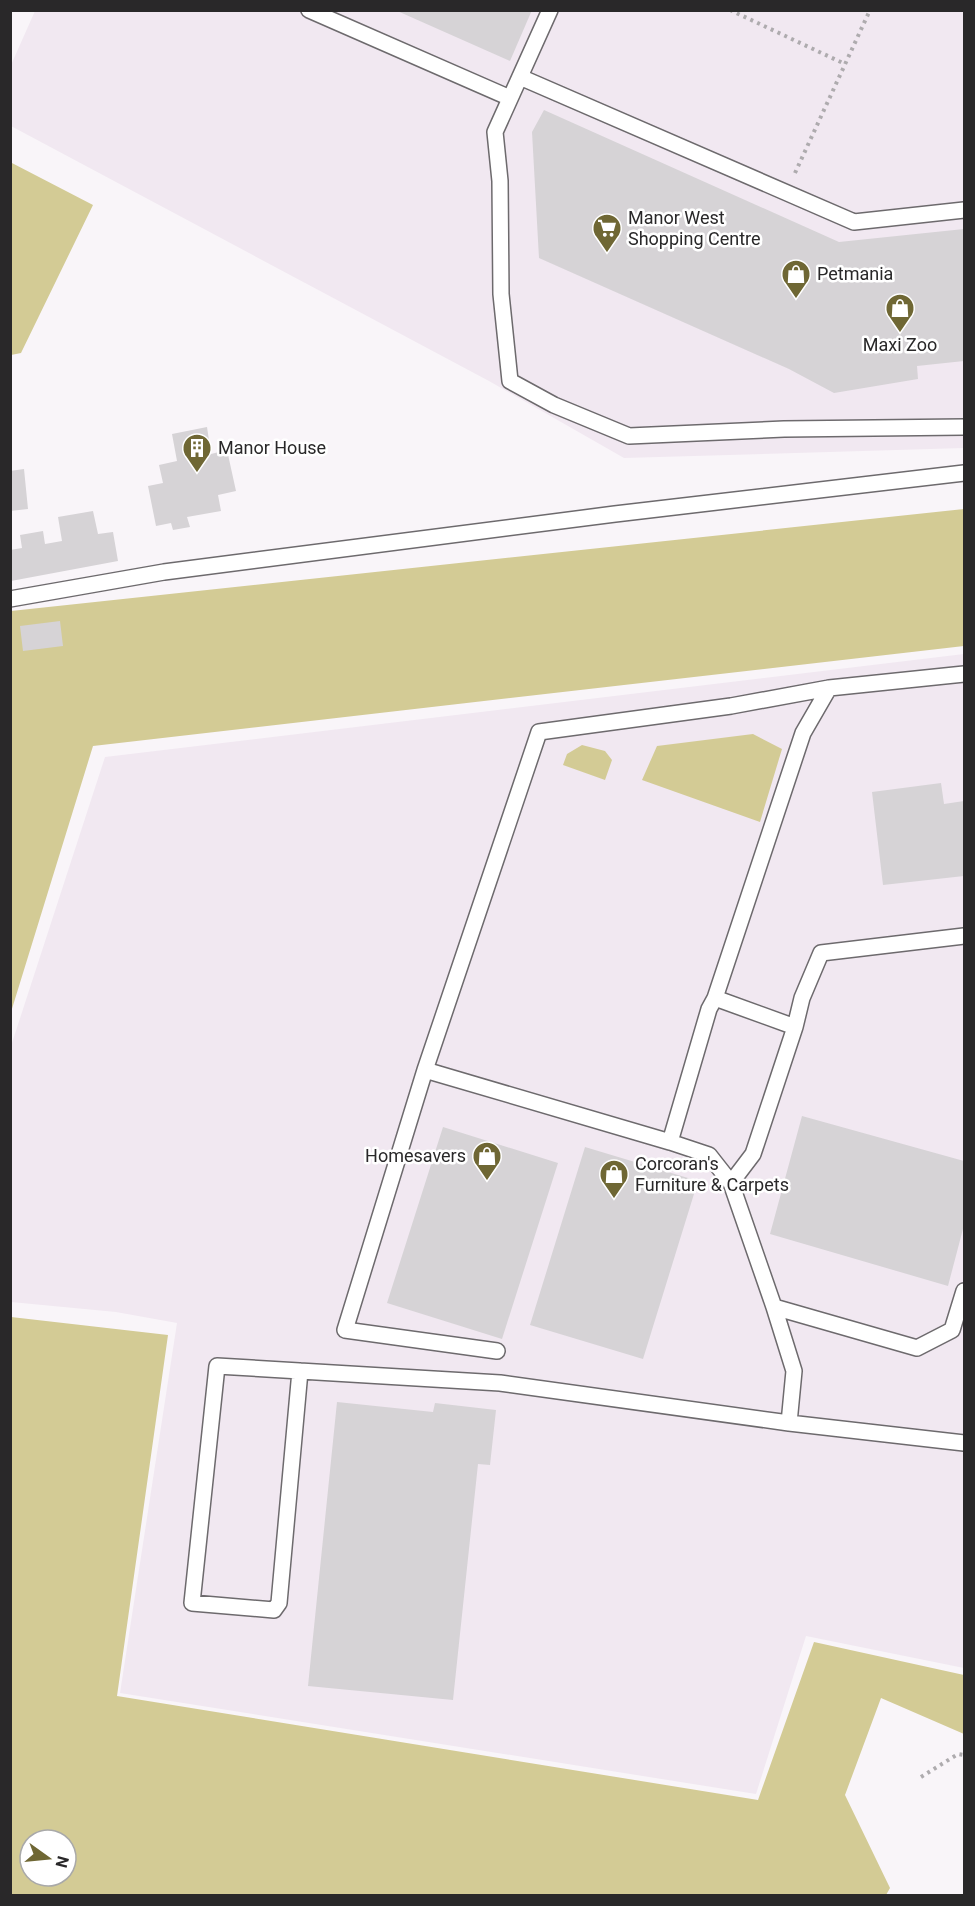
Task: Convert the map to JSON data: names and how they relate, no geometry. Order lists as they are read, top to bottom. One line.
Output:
{"places":{"supermarket":["Manor West Shopping Centre"],"shop":["Petmania","Maxi Zoo","Homesavers","Corcoran's Furniture & Carpets"],"building":["Manor House"]},"north":"right"}
